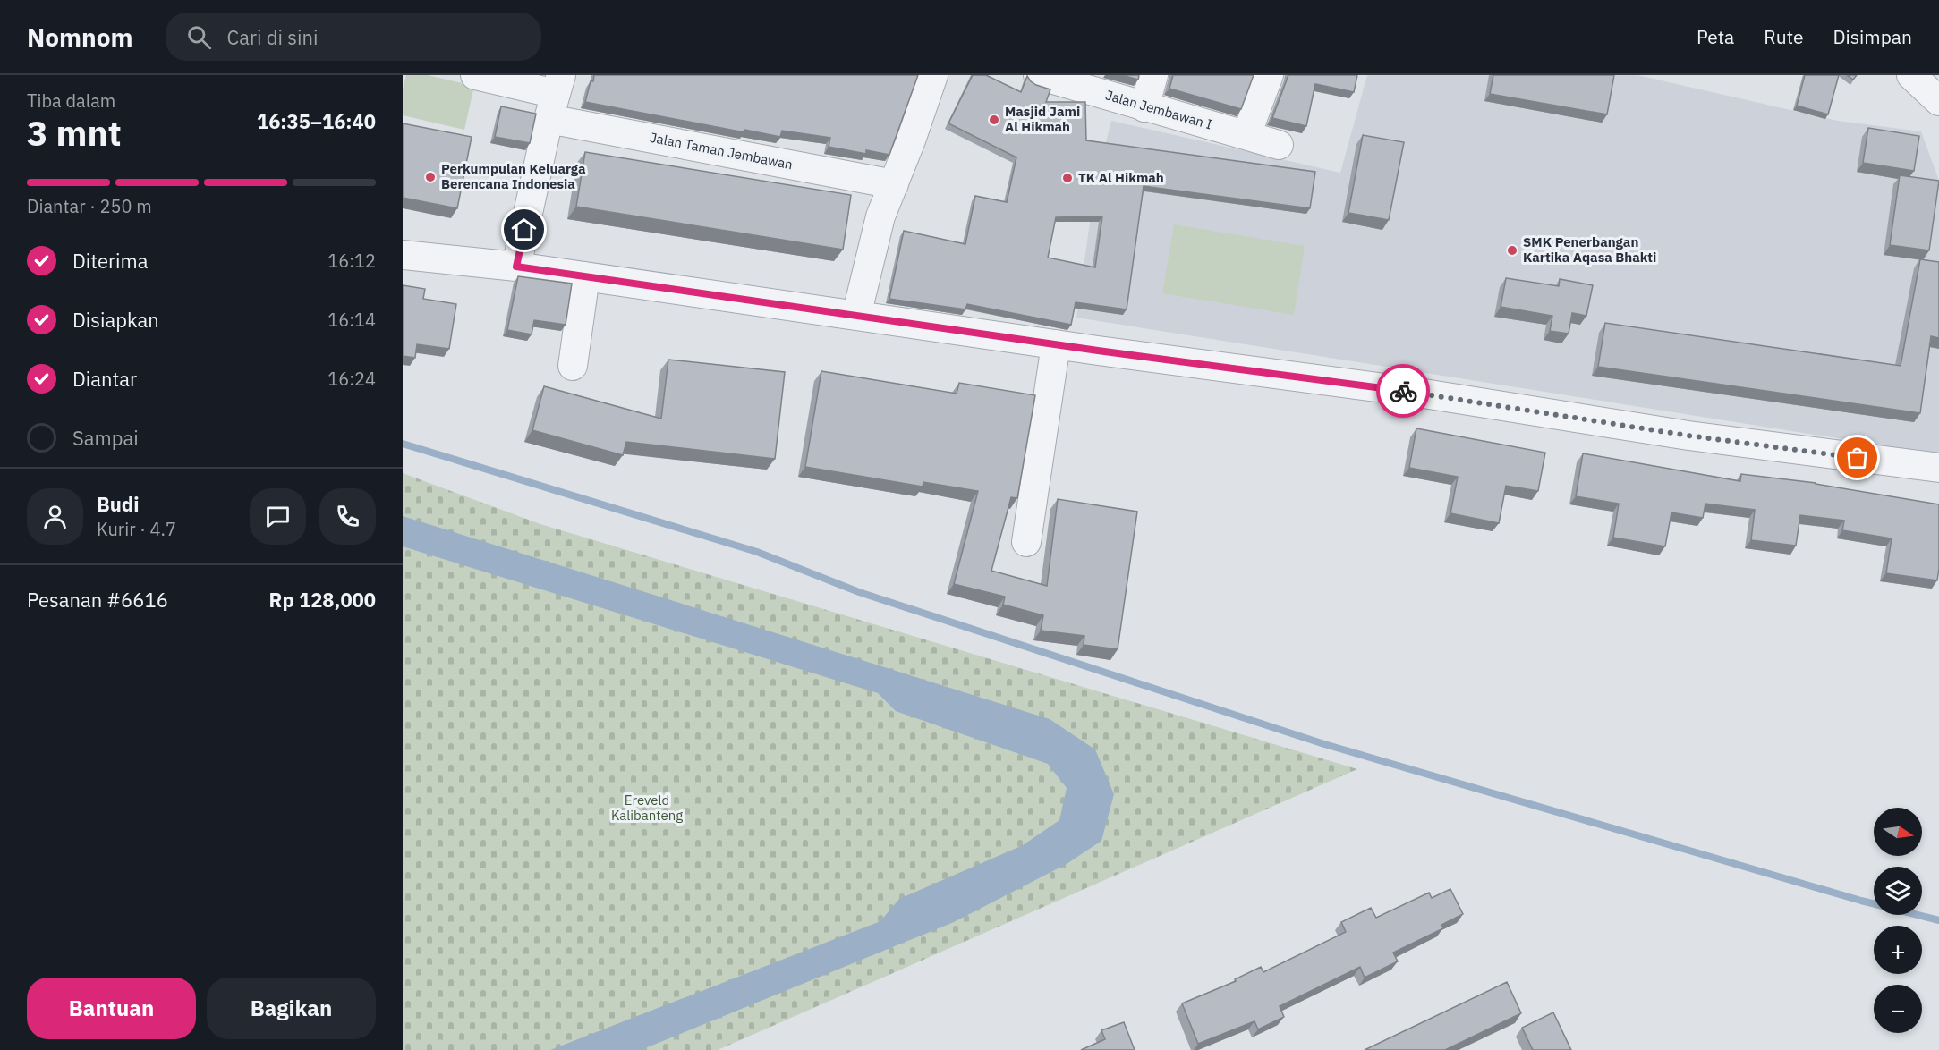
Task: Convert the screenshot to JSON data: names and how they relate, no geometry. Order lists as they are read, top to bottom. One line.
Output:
{"streets":{"street":["Jalan Jembawan I","Jalan Taman Jembawan"]},"parks":["Ereveld Kalibanteng"],"places":["Masjid Jami Al Hikmah","Perkumpulan Keluarga Berencana Indonesia","TK Al Hikmah","SMK Penerbangan Kartika Aqasa Bhakti"],"north":"right","page":{"header":"Nomnom","search":"Cari di sini","nav":["Peta","Rute","Disimpan"],"heading":["3 mnt","Tiba dalam","16:35–16:40"],"panel":["Budi","Kurir · 4.7","Pesanan #6616","Rp 128,000"],"bar":"Diantar · 250 m","list":[["Diterima","16:12"],["Disiapkan","16:14"],["Diantar","16:24"],"Sampai"],"map_buttons":["+","−"],"buttons":["Bantuan","Bagikan"]}}
